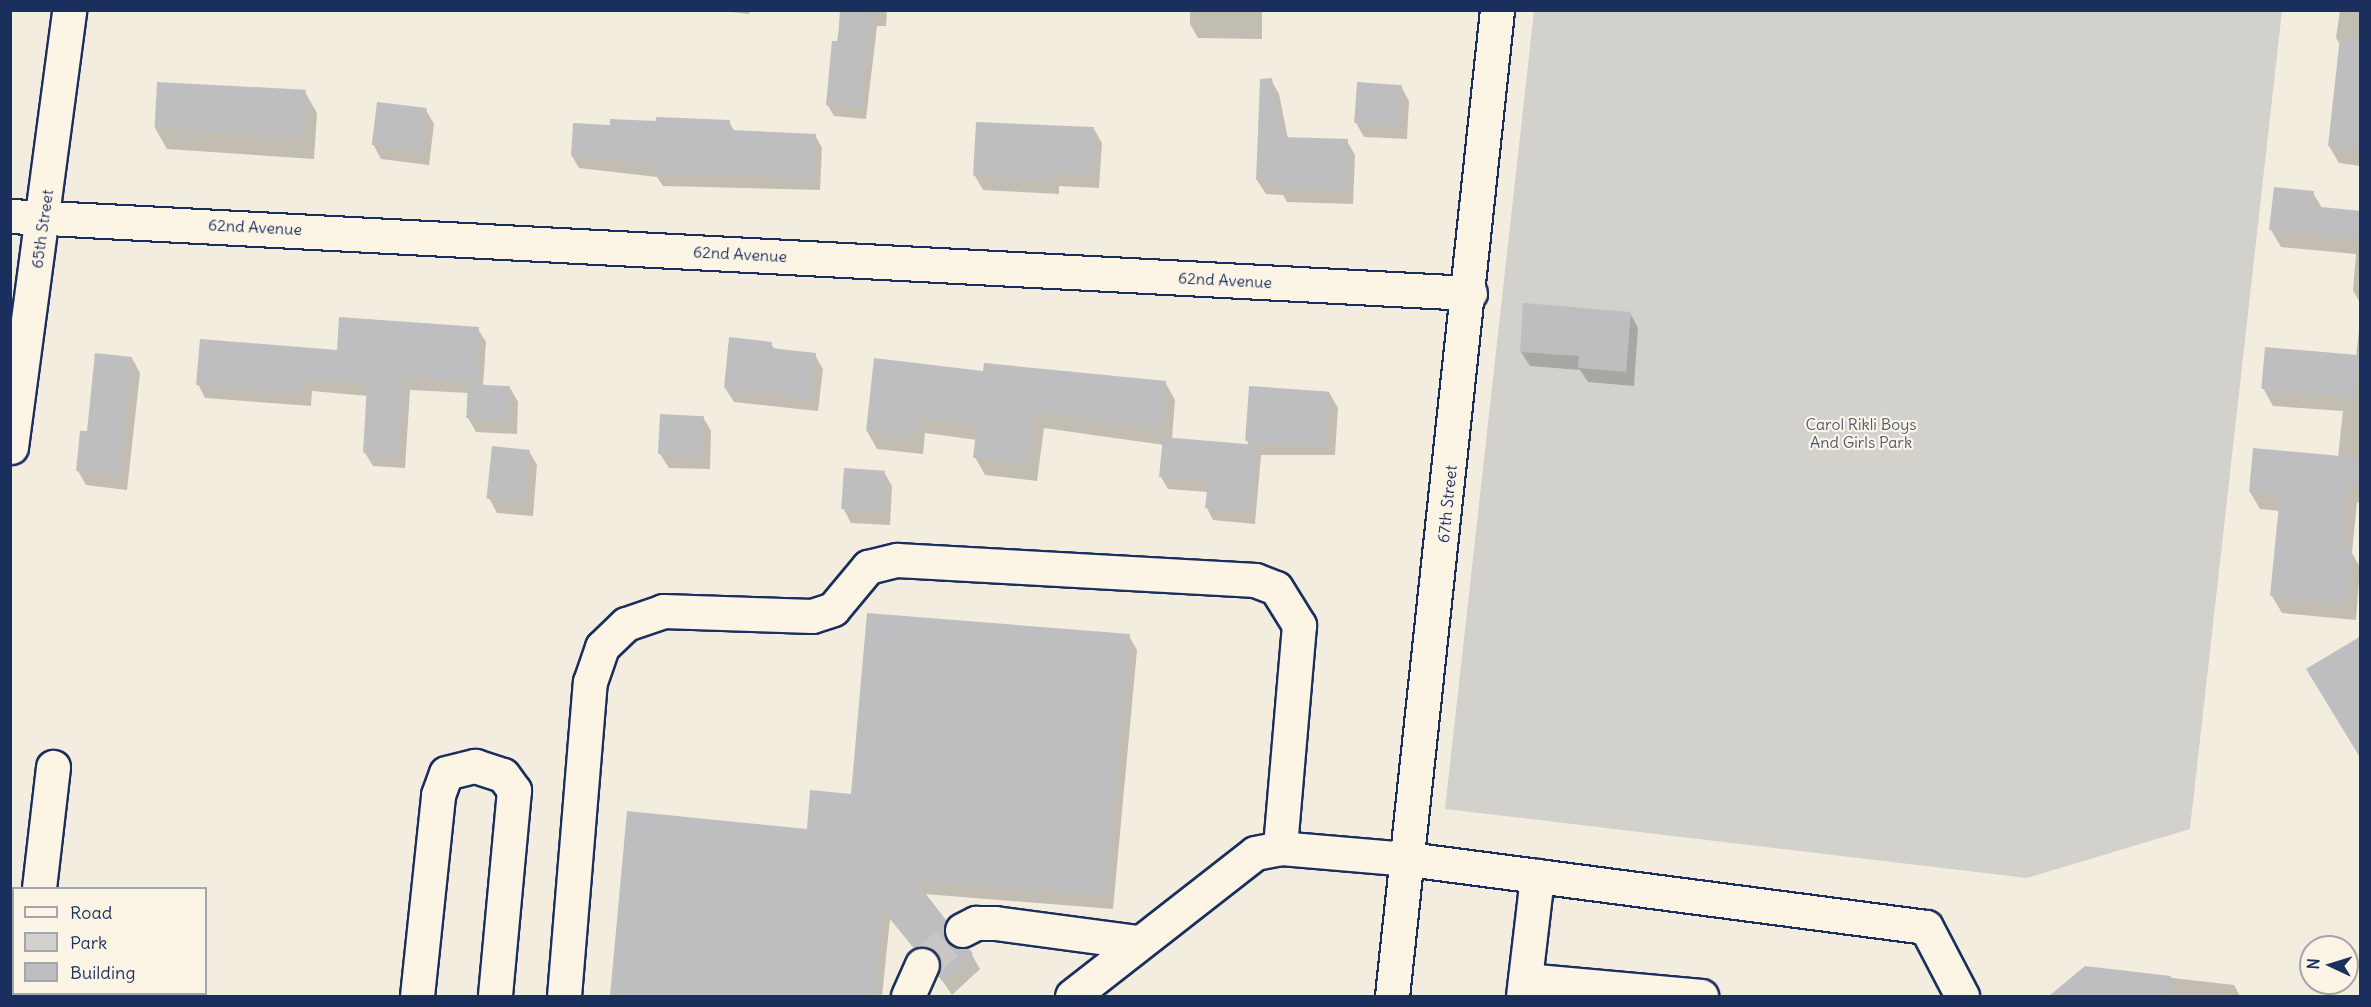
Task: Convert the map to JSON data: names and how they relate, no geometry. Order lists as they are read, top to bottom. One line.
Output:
{"streets":{"street":["62nd Avenue","65th Street","67th Street"]},"crossings":[["62nd Avenue","65th Street"],["62nd Avenue","67th Street"]],"parks":["Carol Rikli Boys And Girls Park"],"legend":["Road","Park","Building"],"north":"left"}
